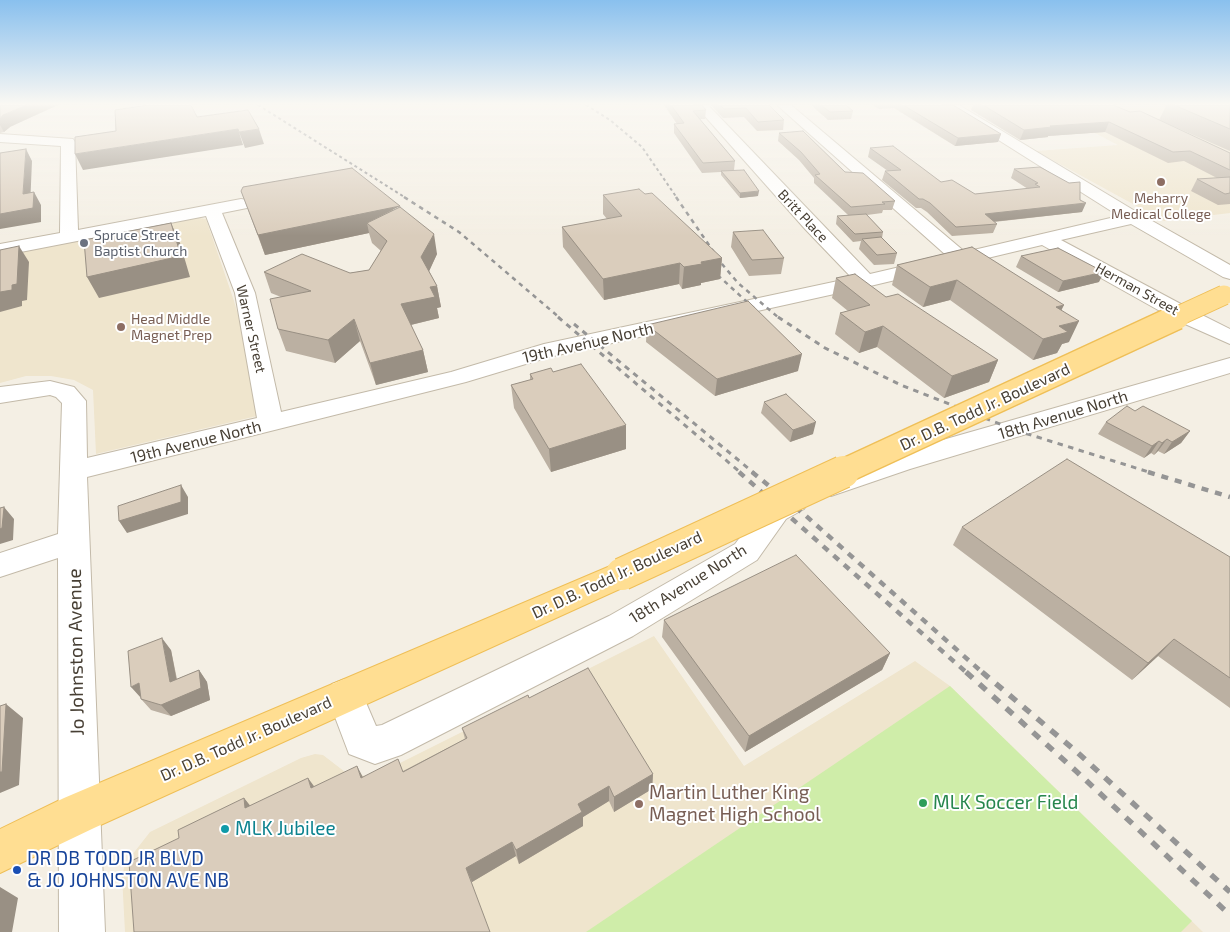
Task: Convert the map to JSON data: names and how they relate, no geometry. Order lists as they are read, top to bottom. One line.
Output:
{"streets":{"main road":["Dr. D.B. Todd Jr. Boulevard"],"street":["Britt Place","Herman Street","Warner Street","19th Avenue North","18th Avenue North","Jo Johnston Avenue"]},"crossings":[["Britt Place","19th Avenue North"],["Herman Street","19th Avenue North"],["Warner Street","19th Avenue North"],["19th Avenue North","Jo Johnston Avenue"],["Dr. D.B. Todd Jr. Boulevard","18th Avenue North"],["Dr. D.B. Todd Jr. Boulevard","Jo Johnston Avenue"]],"places":["Meharry Medical College","Spruce Street Baptist Church","Head Middle Magnet Prep","MLK Soccer Field","Martin Luther King Magnet High School","MLK Jubilee","DR DB TODD JR BLVD & JO JOHNSTON AVE NB"]}
